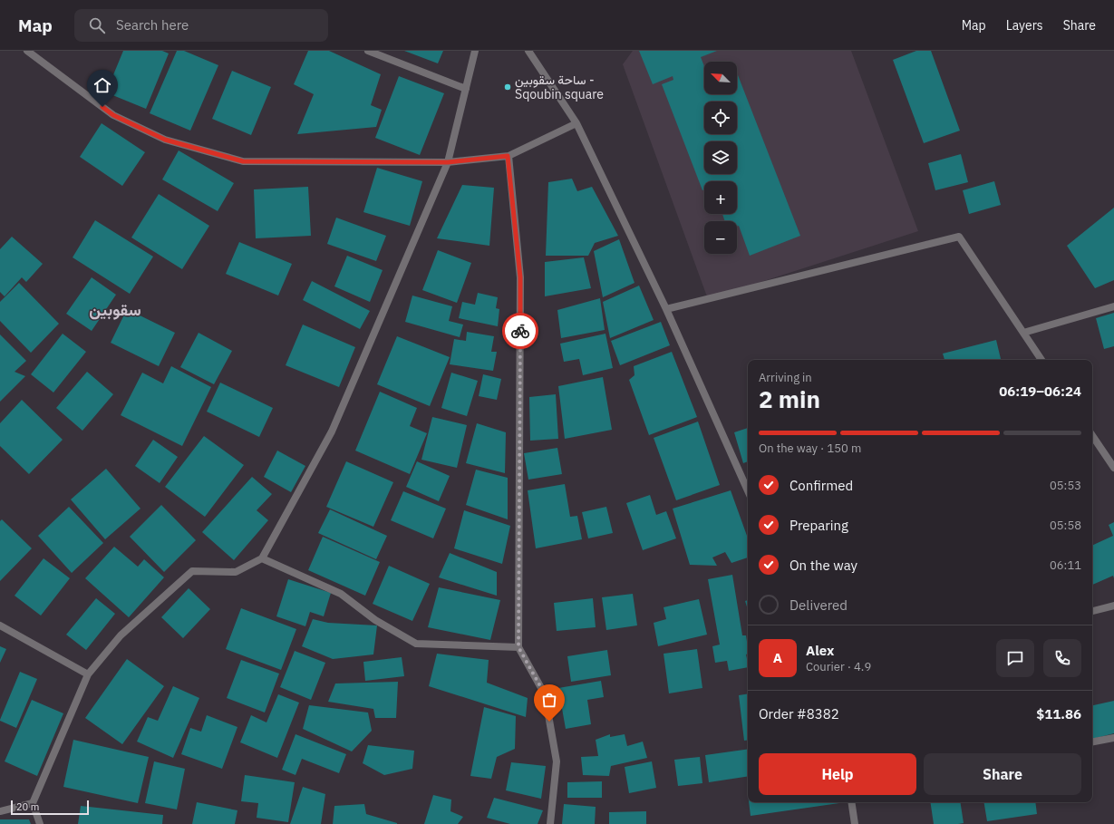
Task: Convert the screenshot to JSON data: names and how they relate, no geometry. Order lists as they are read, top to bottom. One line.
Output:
{"districts":["سقوبين"],"places":["ساحة سقوبين - Sqoubin square"],"scale_bar":"20 m","north":"top left","page":{"header":"Map","search":"Search here","nav":["Map","Layers","Share"],"map_buttons":["+","−"],"heading":["2 min","Arriving in","06:19–06:24"],"panel":["Alex","Courier · 4.9","Order #8382","$11.86"],"bar":"On the way · 150 m","list":[["Confirmed","05:53"],["Preparing","05:58"],["On the way","06:11"],"Delivered"],"round":"A","buttons":["Help","Share"],"scale":"20 m"}}
